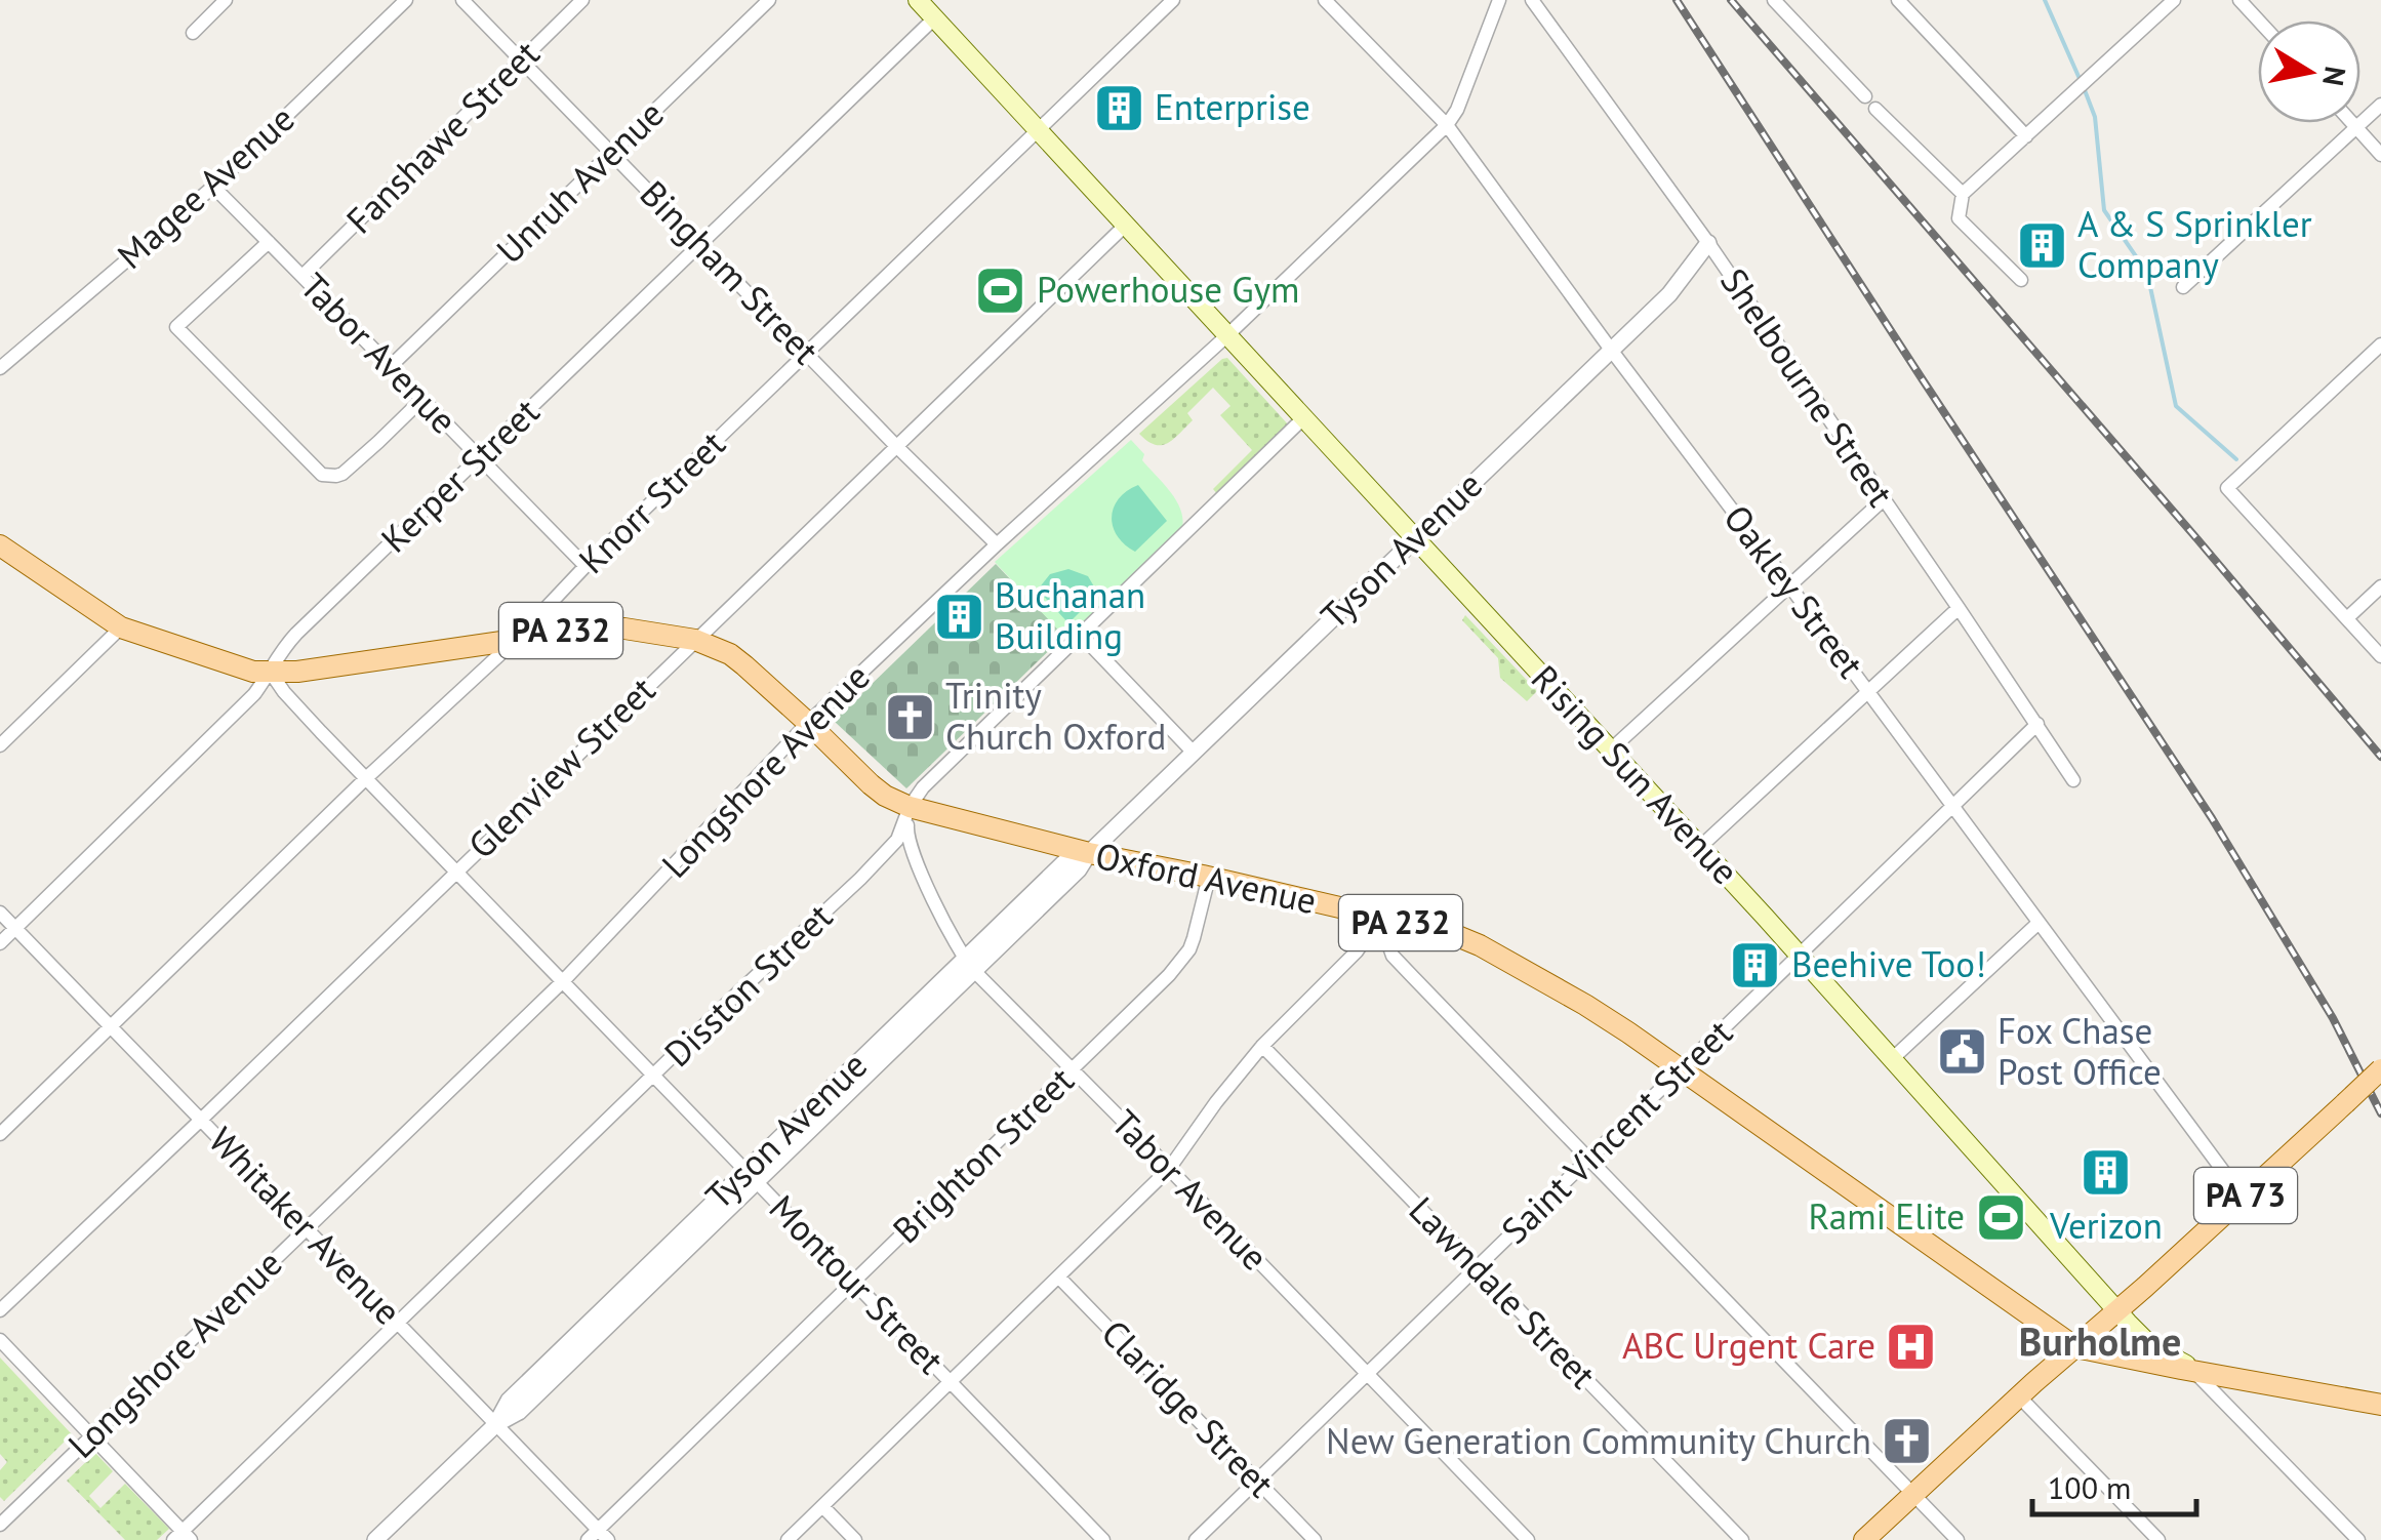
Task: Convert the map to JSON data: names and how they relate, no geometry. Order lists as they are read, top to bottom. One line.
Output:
{"streets":{"main road":["PA 232","Rising Sun Avenue","Oxford Avenue","PA 73"],"street":["Fanshawe Street","Unruh Avenue","Magee Avenue","Bingham Street","Tabor Avenue","Shelbourne Street","Kerper Street","Knorr Street","Tyson Avenue","Oakley Street","Glenview Street","Longshore Avenue","Disston Street","Saint Vincent Street","Brighton Street","Whitaker Avenue","Montour Street","Lawndale Street","Claridge Street"]},"crossings":[["Fanshawe Street","Bingham Street"],["Fanshawe Street","Tabor Avenue"],["Unruh Avenue","Bingham Street"],["Unruh Avenue","Tabor Avenue"],["Magee Avenue","Tabor Avenue"],["Bingham Street","Kerper Street"],["Bingham Street","Knorr Street"],["Bingham Street","Glenview Street"],["Bingham Street","Longshore Avenue"],["Tabor Avenue","Kerper Street"],["Tabor Avenue","Knorr Street"],["Tabor Avenue","Tyson Avenue"],["Tabor Avenue","Oxford Avenue"],["Tabor Avenue","Disston Street"],["Tabor Avenue","Saint Vincent Street"],["Tabor Avenue","Brighton Street"],["Shelbourne Street","Tyson Avenue"],["Shelbourne Street","Saint Vincent Street"],["Kerper Street","Rising Sun Avenue"],["Kerper Street","Oxford Avenue"],["Kerper Street","Whitaker Avenue"],["Kerper Street","Montour Street"],["Knorr Street","Rising Sun Avenue"],["Knorr Street","Oxford Avenue"],["Knorr Street","Whitaker Avenue"],["Knorr Street","Montour Street"],["Tyson Avenue","Oakley Street"],["Tyson Avenue","Rising Sun Avenue"],["Tyson Avenue","Oxford Avenue"],["Tyson Avenue","Whitaker Avenue"],["Tyson Avenue","Montour Street"],["Oakley Street","Longshore Avenue"],["Oakley Street","Saint Vincent Street"],["Oakley Street","PA 73"],["Glenview Street","Rising Sun Avenue"],["Glenview Street","Oxford Avenue"],["Glenview Street","Whitaker Avenue"],["Glenview Street","Montour Street"],["Longshore Avenue","Rising Sun Avenue"],["Longshore Avenue","Oxford Avenue"],["Longshore Avenue","Whitaker Avenue"],["Longshore Avenue","Montour Street"],["Rising Sun Avenue","Oxford Avenue"],["Rising Sun Avenue","Disston Street"],["Rising Sun Avenue","Saint Vincent Street"],["Rising Sun Avenue","PA 73"],["Oxford Avenue","Disston Street"],["Oxford Avenue","Saint Vincent Street"],["Oxford Avenue","Brighton Street"],["Oxford Avenue","PA 73"],["Oxford Avenue","Montour Street"],["Disston Street","Whitaker Avenue"],["Disston Street","Montour Street"],["Saint Vincent Street","Lawndale Street"],["Saint Vincent Street","Claridge Street"],["Brighton Street","Whitaker Avenue"],["Brighton Street","Montour Street"]],"districts":["Burholme"],"places":{"building":["Enterprise","A & S Sprinkler Company","Buchanan Building","Beehive Too!","Verizon"],"sports":["Powerhouse Gym","Rami Elite"],"church":["Trinity Church Oxford","New Generation Community Church"],"public building":["Fox Chase Post Office"],"hospital":["ABC Urgent Care"]},"scale_bar":"100 m","north":"right"}
